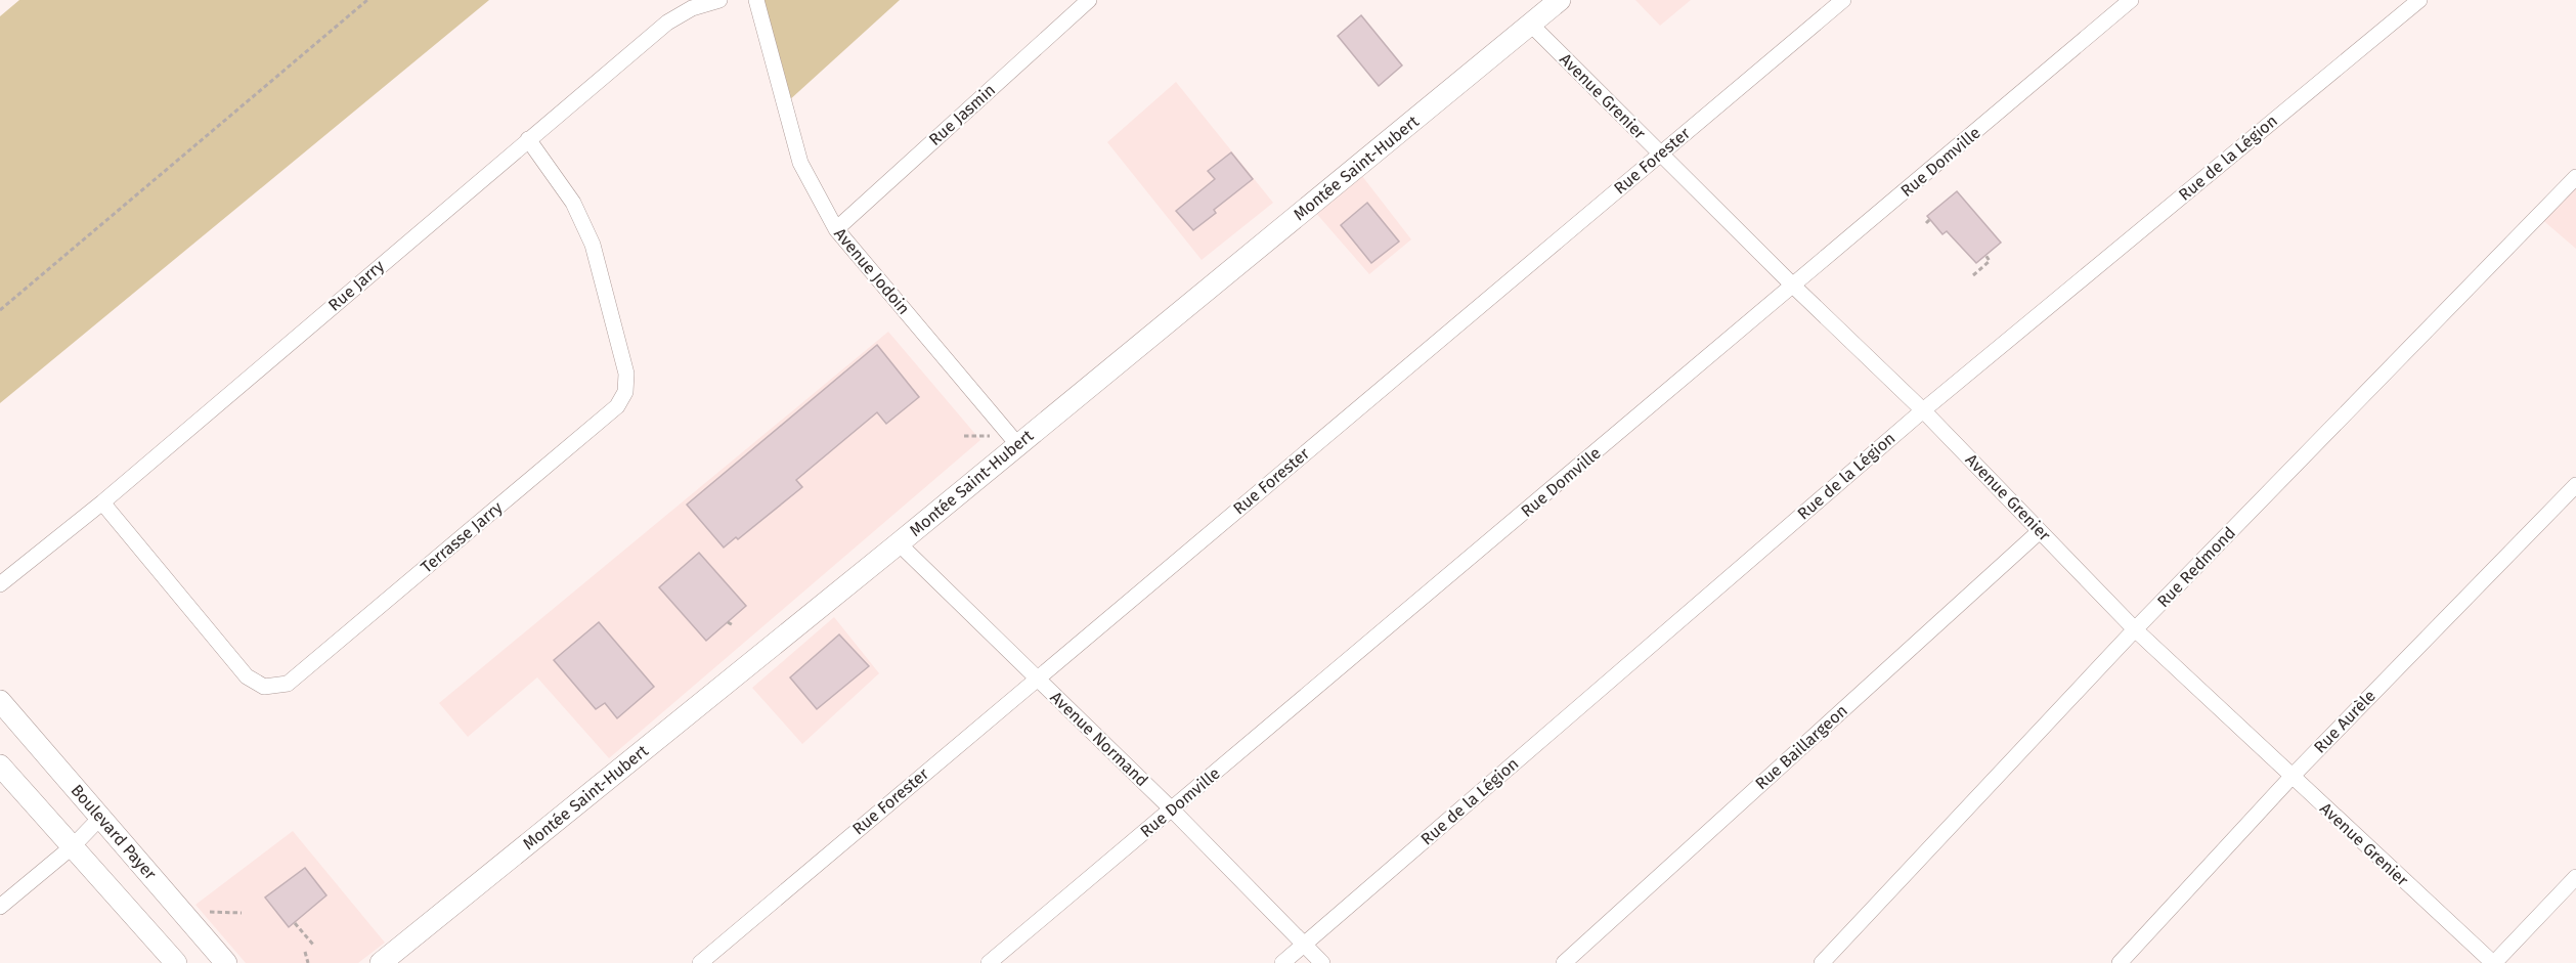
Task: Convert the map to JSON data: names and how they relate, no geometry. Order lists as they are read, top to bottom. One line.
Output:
{"streets":{"street":["Avenue Grenier","Rue Jasmin","Rue de la Légion","Rue Forester","Rue Domville","Montée Saint-Hubert","Avenue Jodoin","Rue Jarry","Terrasse Jarry","Rue Redmond","Rue Aurèle","Avenue Normand","Rue Baillargeon","Boulevard Payer"]},"crossings":[["Avenue Grenier","Rue de la Légion"],["Avenue Grenier","Rue Forester"],["Avenue Grenier","Rue Domville"],["Avenue Grenier","Montée Saint-Hubert"],["Avenue Grenier","Rue Redmond"],["Avenue Grenier","Rue Aurèle"],["Avenue Grenier","Rue Baillargeon"],["Rue Jasmin","Avenue Jodoin"],["Rue de la Légion","Avenue Normand"],["Rue Forester","Avenue Normand"],["Rue Domville","Avenue Normand"],["Montée Saint-Hubert","Avenue Jodoin"],["Montée Saint-Hubert","Avenue Normand"],["Rue Jarry","Terrasse Jarry"]]}
